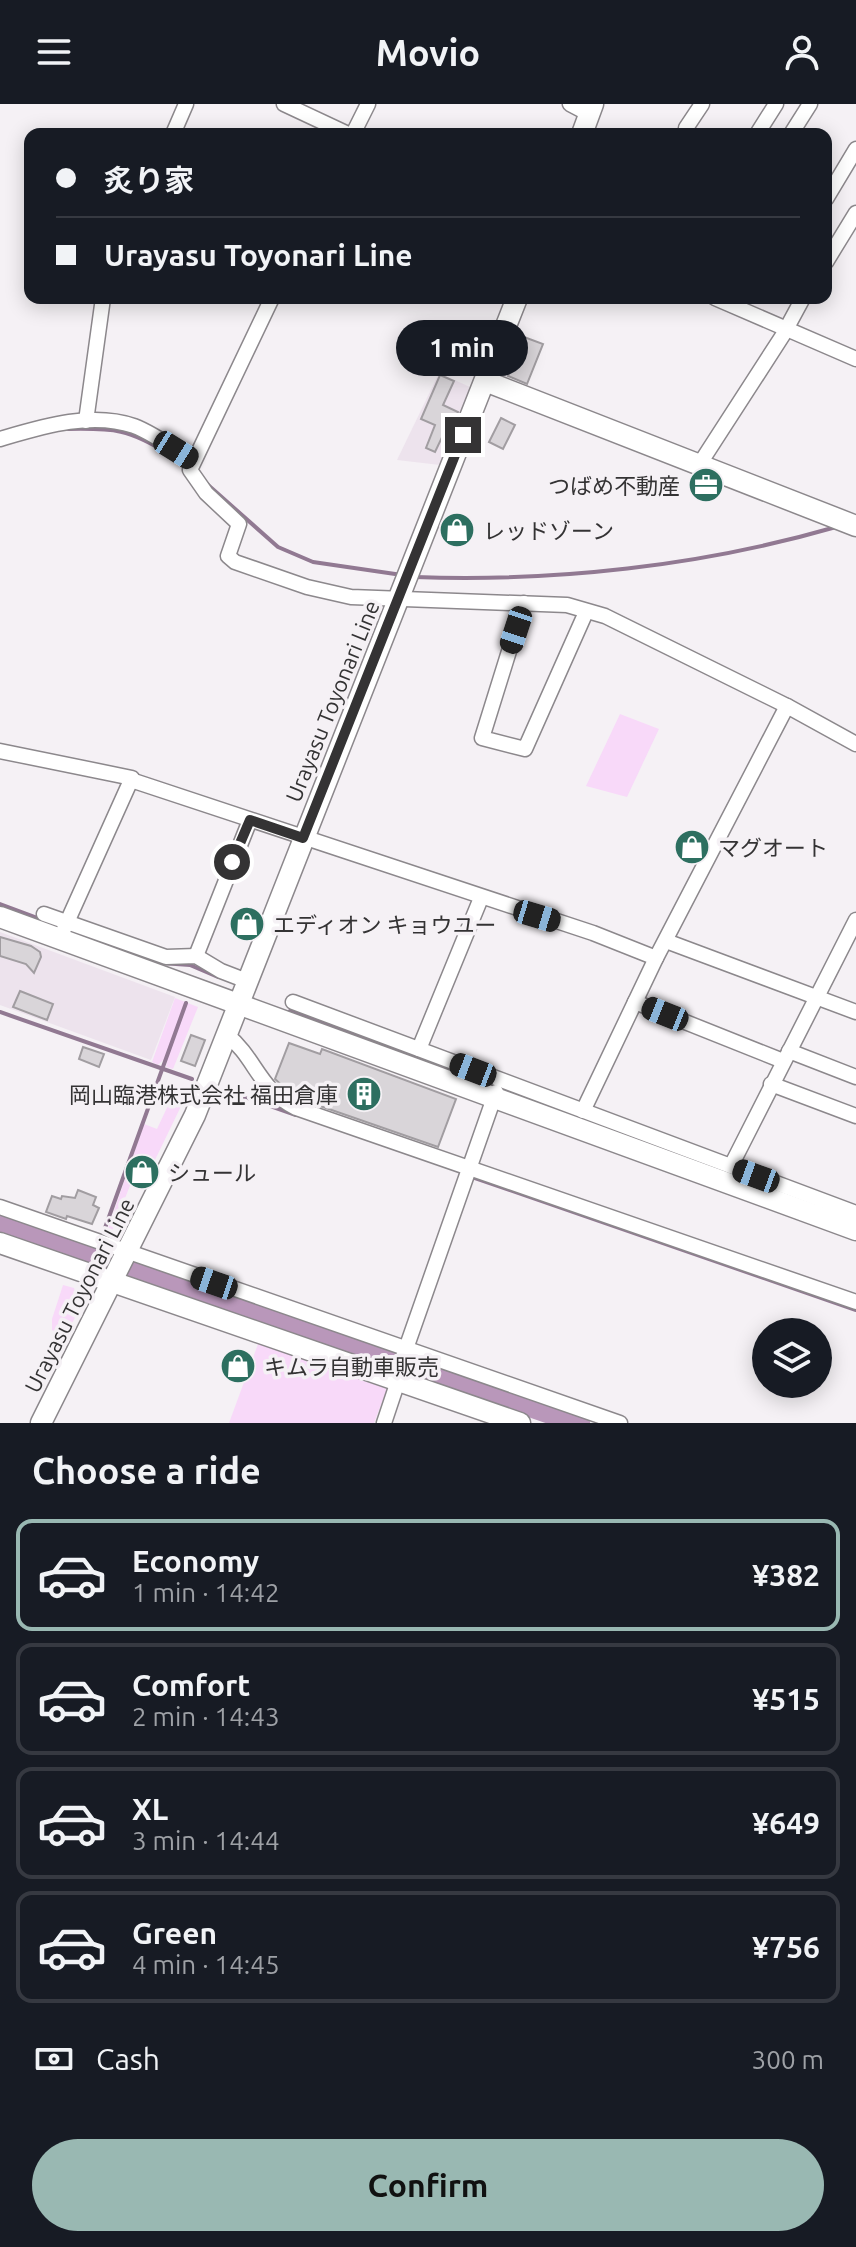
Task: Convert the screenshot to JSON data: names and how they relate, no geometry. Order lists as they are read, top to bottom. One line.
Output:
{"streets":{"street":["Urayasu Toyonari Line"]},"places":{"office":["つばめ不動産"],"shop":["レッドゾーン","マグオート","エディオン キョウユー","シュール","キムラ自動車販売"],"building":["岡山臨港株式会社 福田倉庫"]},"page":{"header":"Movio","banner":["炙り家","Urayasu Toyonari Line"],"bubble":"1 min","heading":"Choose a ride","list":[{"name":"Economy","note":"1 min · 14:42","value":"¥382"},{"name":"Comfort","note":"2 min · 14:43","value":"¥515"},{"name":"XL","note":"3 min · 14:44","value":"¥649"},{"name":"Green","note":"4 min · 14:45","value":"¥756"}],"pay":["Cash","300 m"],"buttons":"Confirm"}}
